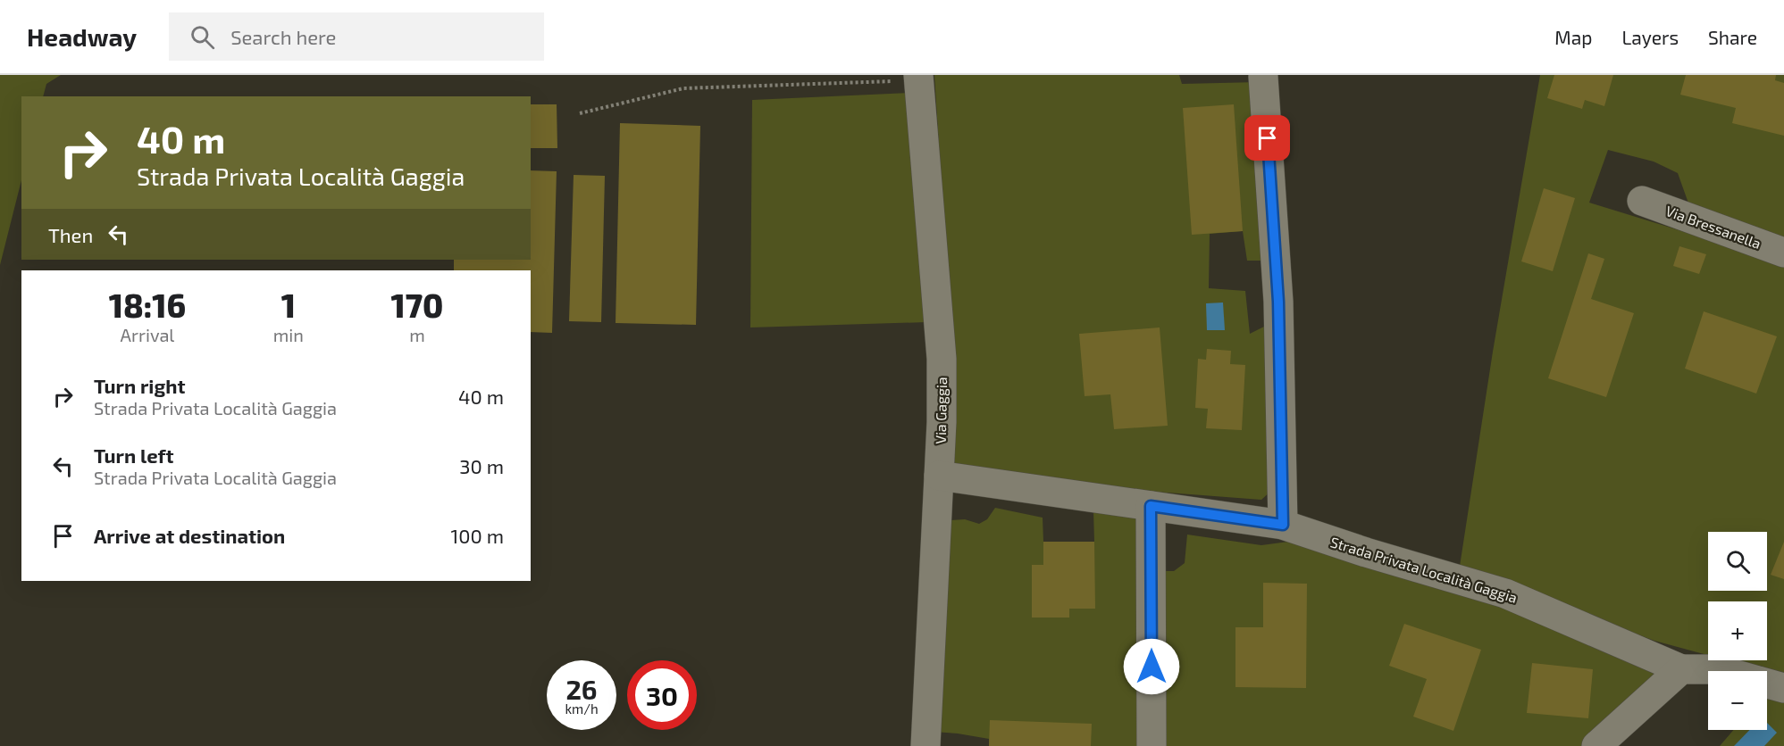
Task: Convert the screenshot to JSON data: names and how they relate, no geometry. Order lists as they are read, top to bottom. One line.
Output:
{"streets":{"street":["Via Bressanella","Via Gaggia","Strada Privata Località Gaggia"]},"crossings":[["Via Gaggia","Strada Privata Località Gaggia"]],"page":{"header":"Headway","search":"Search here","nav":["Map","Layers","Share"],"turn":["40 m","Strada Privata Località Gaggia"],"then":"Then","eta":["18:16","Arrival","1","min","170","m"],"list":[{"name":"Turn right","note":"Strada Privata Località Gaggia","value":"40 m"},{"name":"Turn left","note":"Strada Privata Località Gaggia","value":"30 m"},{"name":"Arrive at destination","value":"100 m"}],"map_buttons":["+","−"],"speed":"26 km/h","limit":"30"}}
